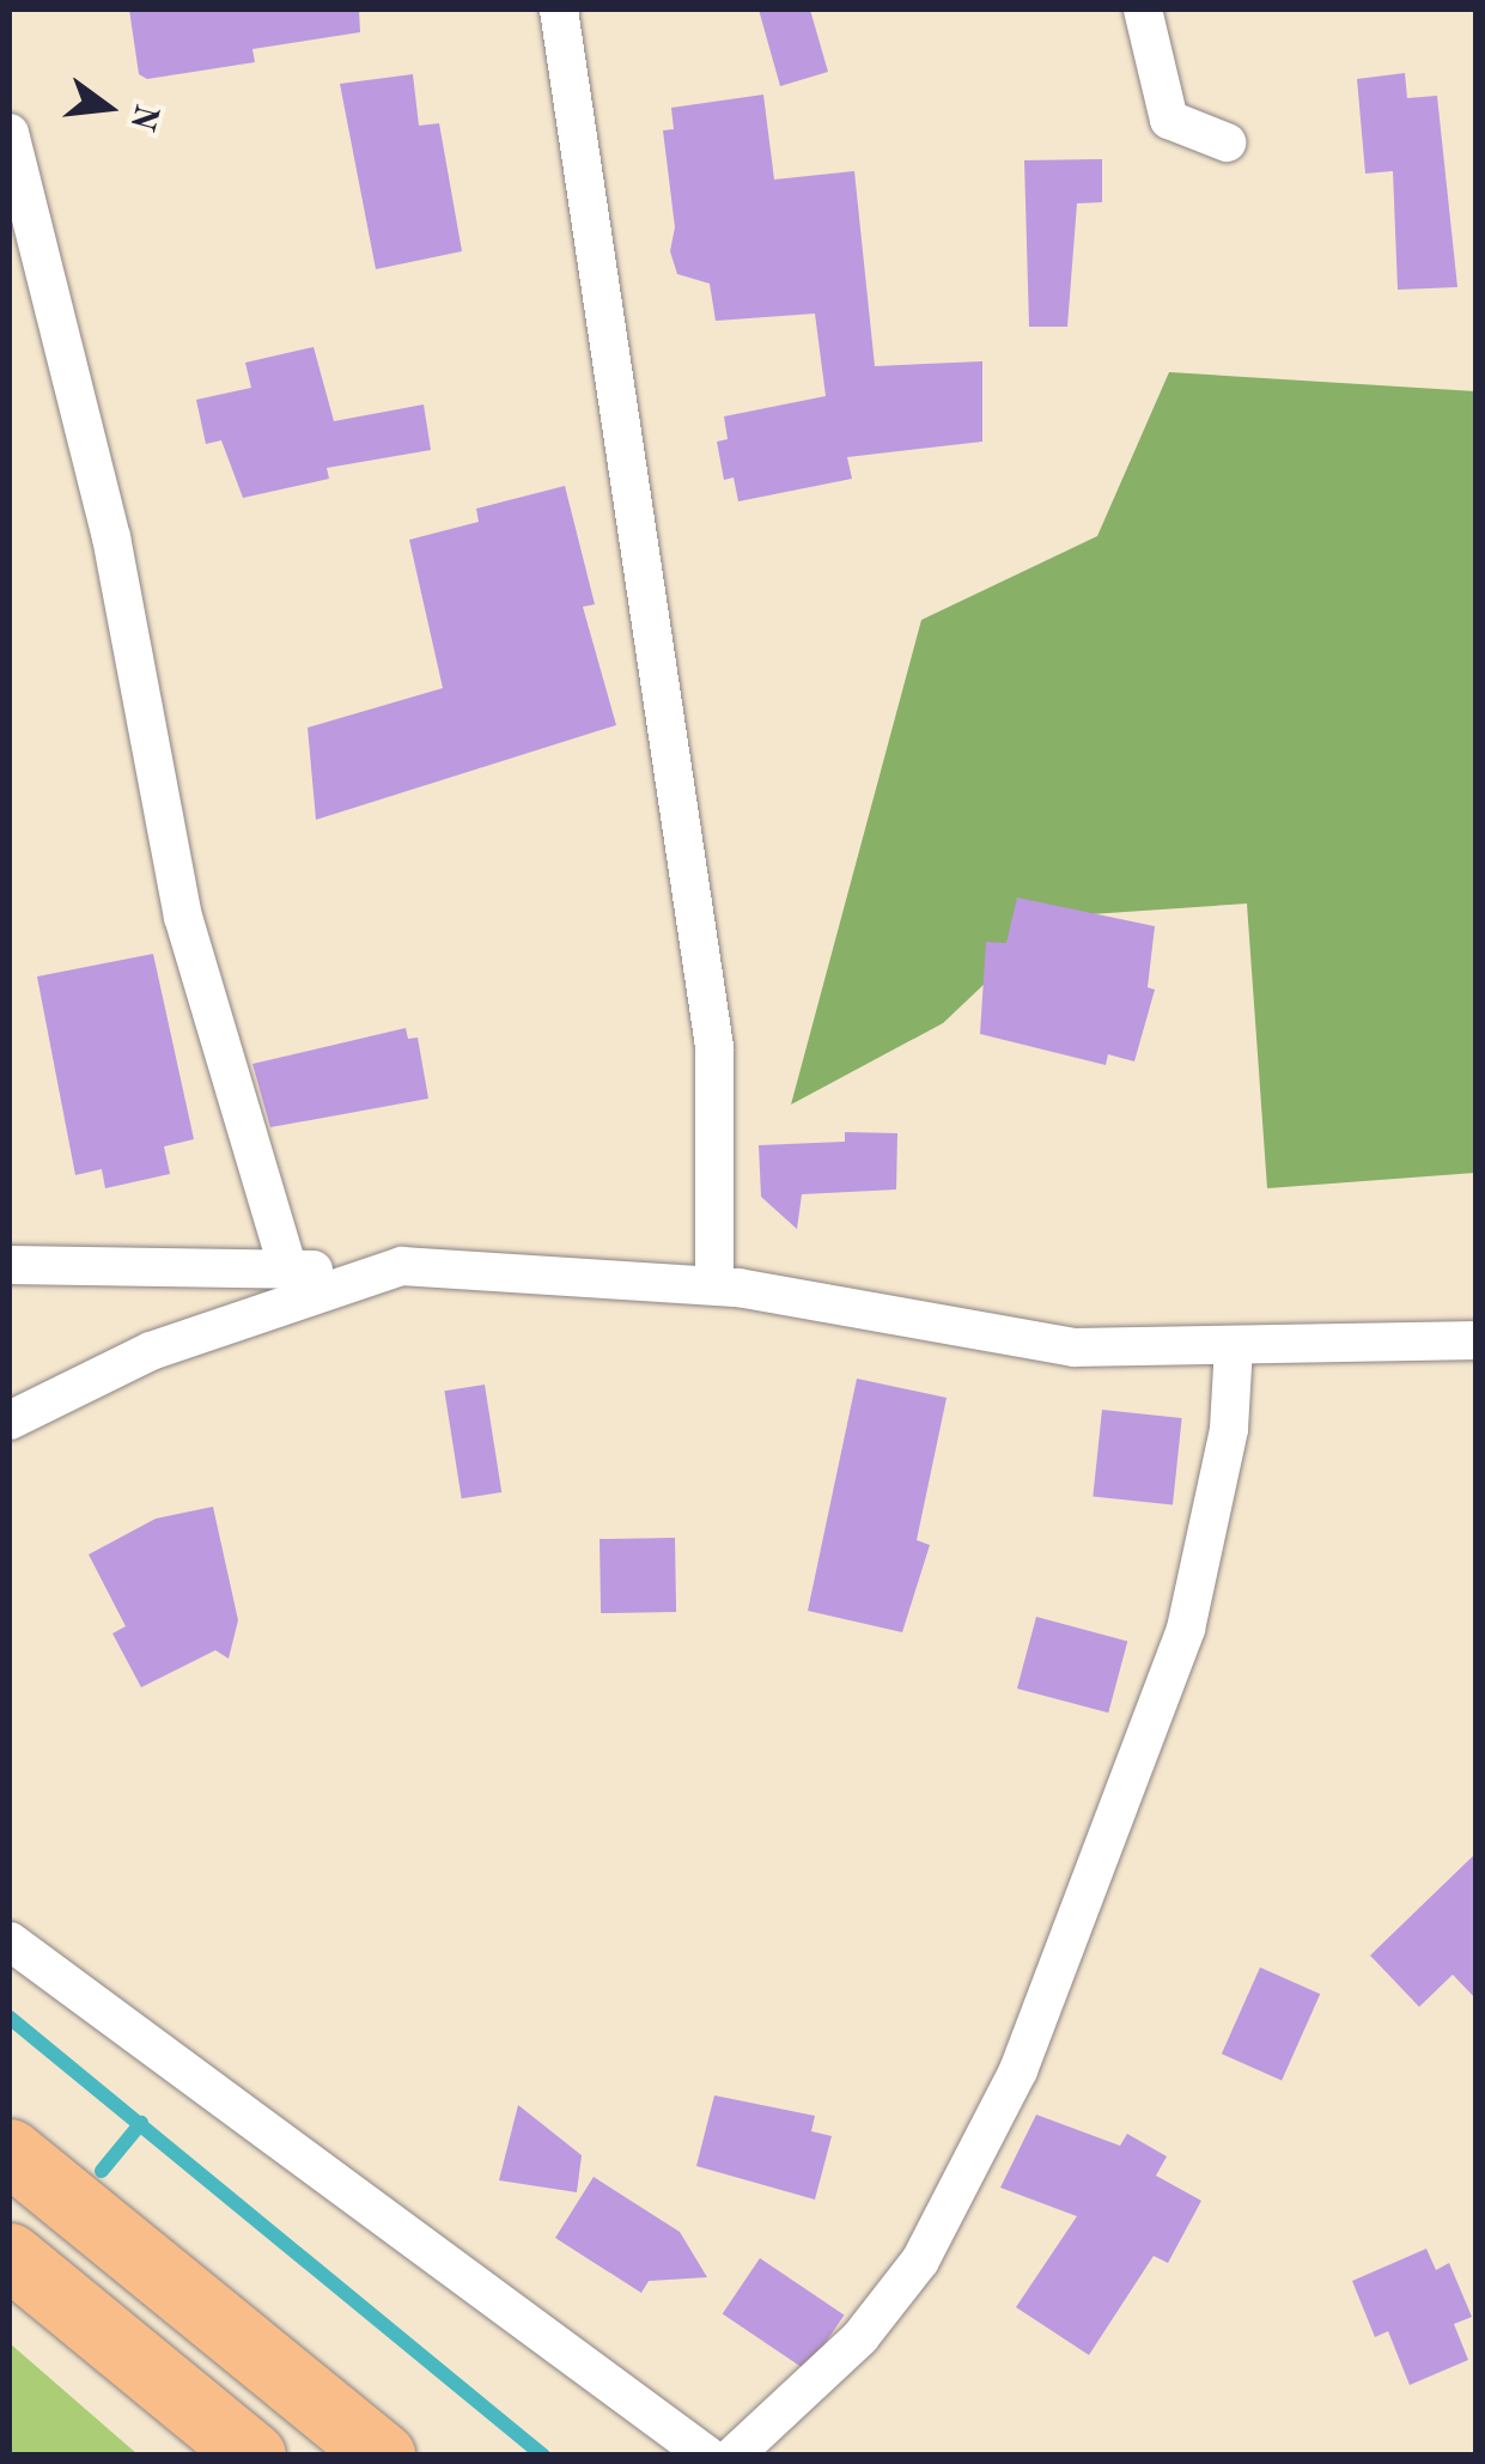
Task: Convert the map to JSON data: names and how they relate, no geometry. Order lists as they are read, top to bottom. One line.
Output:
{"north":"right"}
